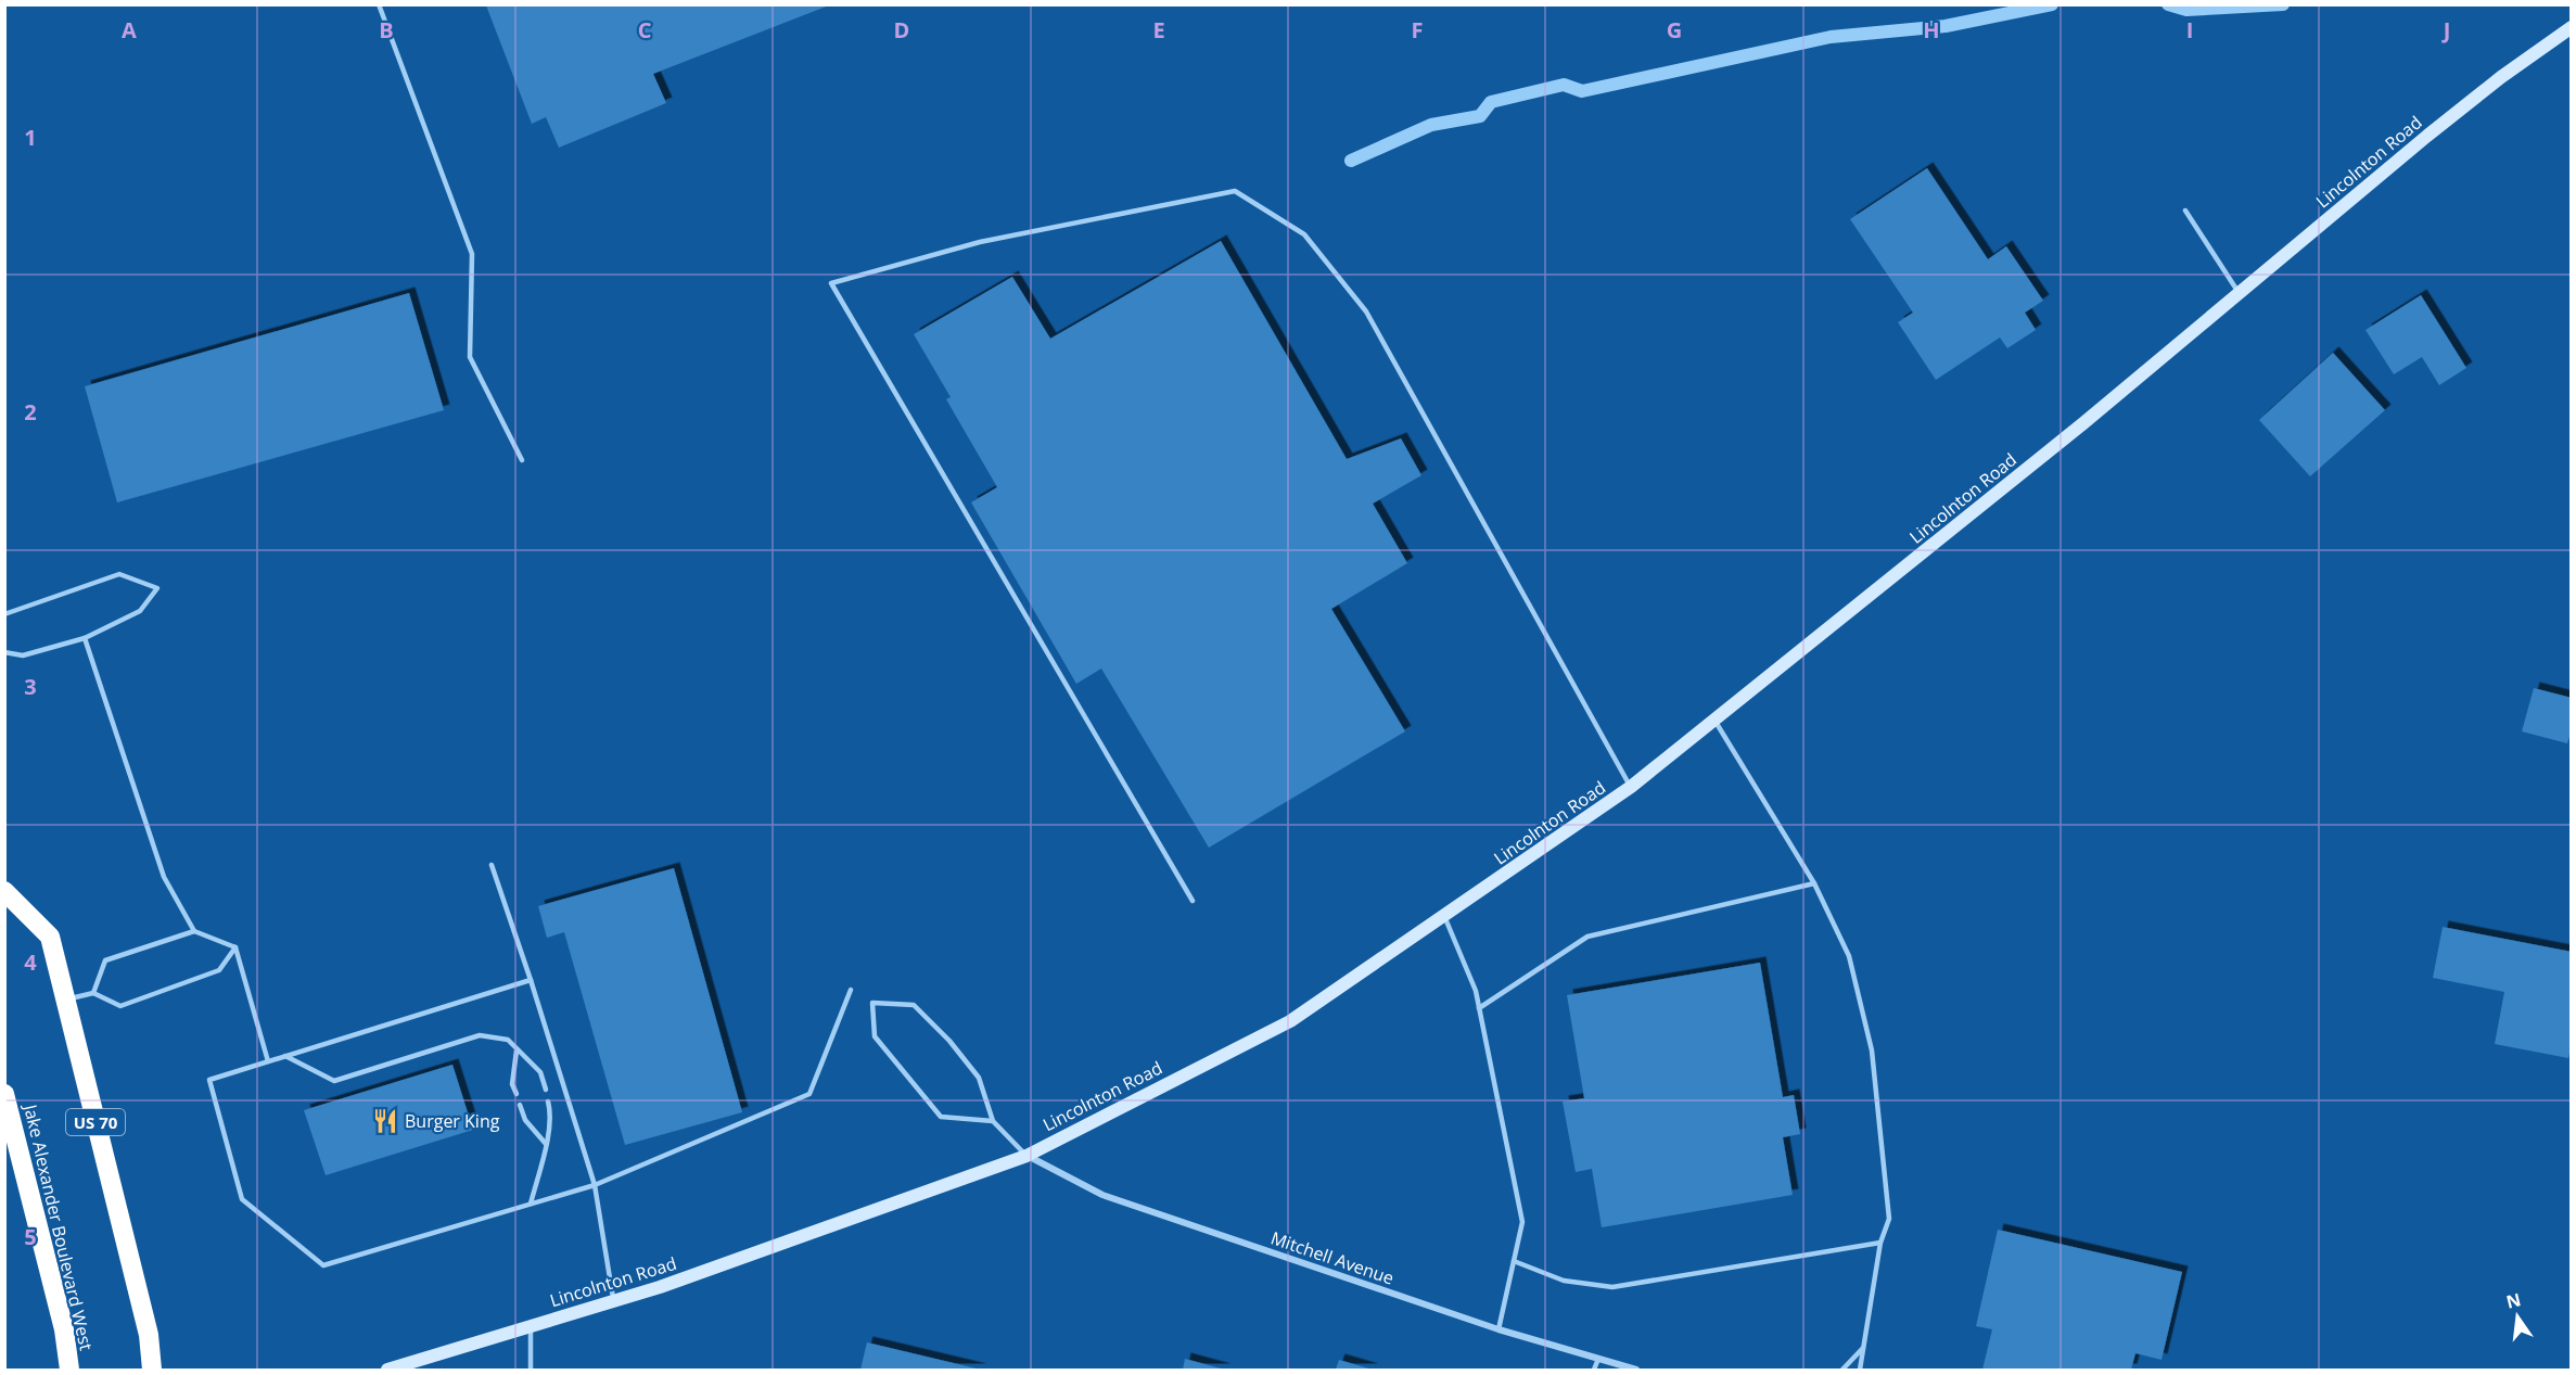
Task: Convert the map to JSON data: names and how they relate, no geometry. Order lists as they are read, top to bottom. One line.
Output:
{"streets":{"highway":["US 70","Jake Alexander Boulevard West"],"street":["Lincolnton Road","Mitchell Avenue"]},"crossings":[["Lincolnton Road","Mitchell Avenue"]],"places":{"restaurant":["Burger King"]},"north":"top","grid":{"columns":["A","B","C","D","E","F","G","H","I","J"],"rows":["1","2","3","4","5"]}}
